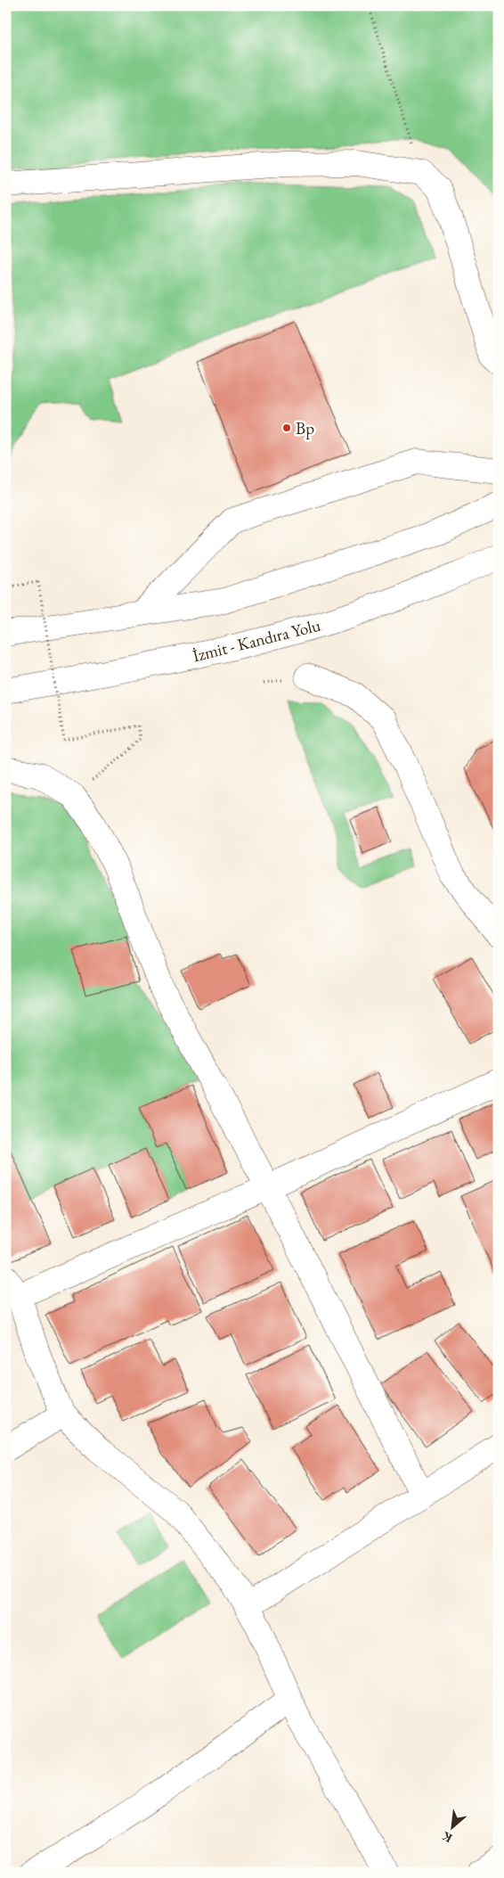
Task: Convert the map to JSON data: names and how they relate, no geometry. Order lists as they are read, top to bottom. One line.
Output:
{"streets":{"main road":["İzmit - Kandıra Yolu"]},"places":["Bp"],"north":"bottom left"}
